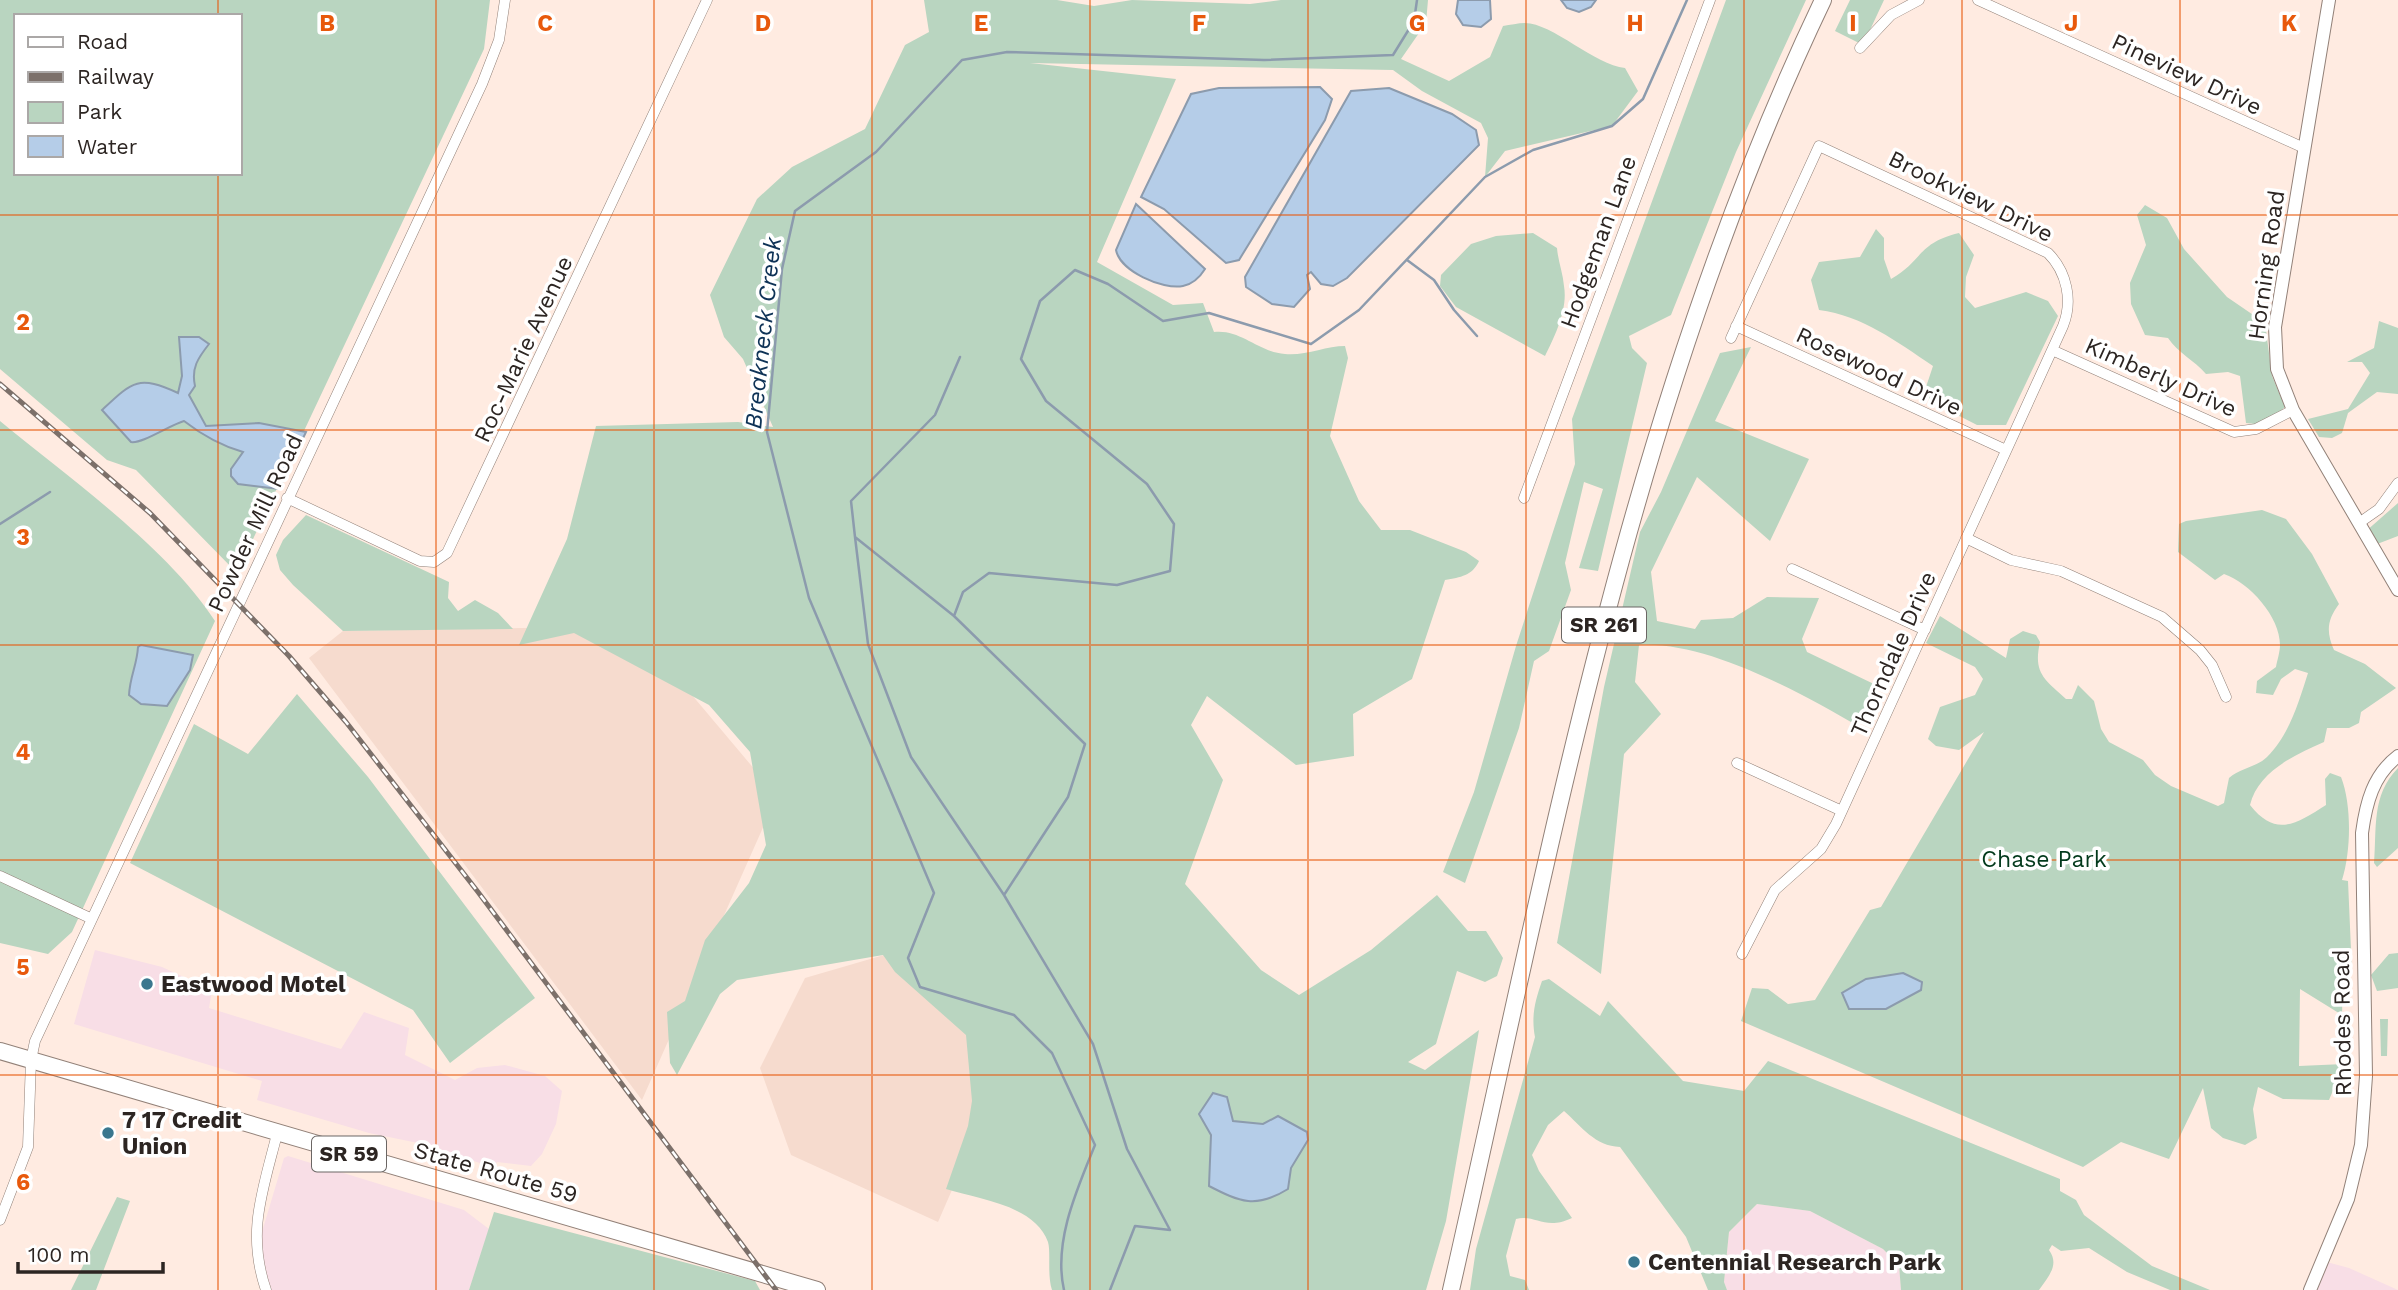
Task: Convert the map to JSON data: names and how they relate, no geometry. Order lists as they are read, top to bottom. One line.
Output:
{"streets":{"main road":["SR 261","SR 59","State Route 59"],"street":["Pineview Drive","Brookview Drive","Hodgeman Lane","Horning Road","Roc-Marie Avenue","Rosewood Drive","Kimberly Drive","Powder Mill Road","Thorndale Drive","Rhodes Road"]},"crossings":[["Pineview Drive","Horning Road"],["Brookview Drive","Rosewood Drive"],["Brookview Drive","Kimberly Drive"],["Brookview Drive","Thorndale Drive"],["Horning Road","Kimberly Drive"],["Roc-Marie Avenue","Powder Mill Road"],["Rosewood Drive","Thorndale Drive"],["Kimberly Drive","Thorndale Drive"],["Powder Mill Road","State Route 59"]],"water":["Breakneck Creek"],"parks":["Chase Park"],"places":["Eastwood Motel","7 17 Credit Union","Centennial Research Park"],"legend":["Road","Railway","Park","Water"],"scale_bar":"100 m","grid":{"columns":["B","C","D","E","F","G","H","I","J","K"],"rows":["2","3","4","5","6"]}}
